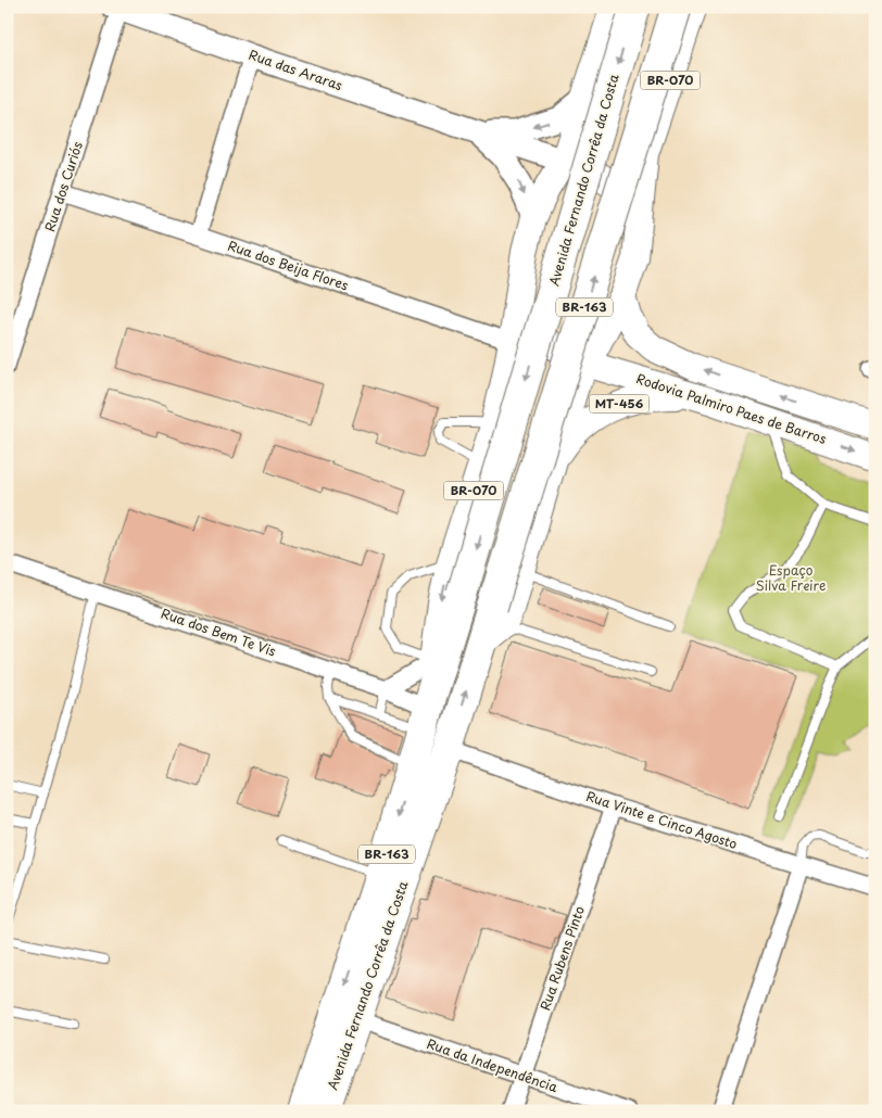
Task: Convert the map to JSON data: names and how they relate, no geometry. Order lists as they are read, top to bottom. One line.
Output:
{"streets":{"highway":["Avenida Fernando Corrêa da Costa","BR-163"],"main road":["BR-070","MT-456","Rodovia Palmiro Paes de Barros"],"street":["Rua das Araras","Rua dos Curiós","Rua dos Beija Flores","Rua dos Bem Te Vis","Rua Vinte e Cinco Agosto","Rua Rubens Pinto","Rua da Independência"]},"crossings":[["Rua das Araras","Avenida Fernando Corrêa da Costa"],["Rua das Araras","Rua dos Curiós"],["BR-070","Avenida Fernando Corrêa da Costa"],["BR-070","Rodovia Palmiro Paes de Barros"],["Avenida Fernando Corrêa da Costa","Rua dos Beija Flores"],["Avenida Fernando Corrêa da Costa","MT-456"],["Avenida Fernando Corrêa da Costa","Rodovia Palmiro Paes de Barros"],["Avenida Fernando Corrêa da Costa","Rua dos Bem Te Vis"],["Avenida Fernando Corrêa da Costa","Rua Vinte e Cinco Agosto"],["Avenida Fernando Corrêa da Costa","Rua da Independência"],["Rua dos Curiós","Rua dos Beija Flores"],["MT-456","Rodovia Palmiro Paes de Barros"],["Rua Vinte e Cinco Agosto","Rua Rubens Pinto"],["Rua Rubens Pinto","Rua da Independência"]],"parks":["Espaço Silva Freire"]}
